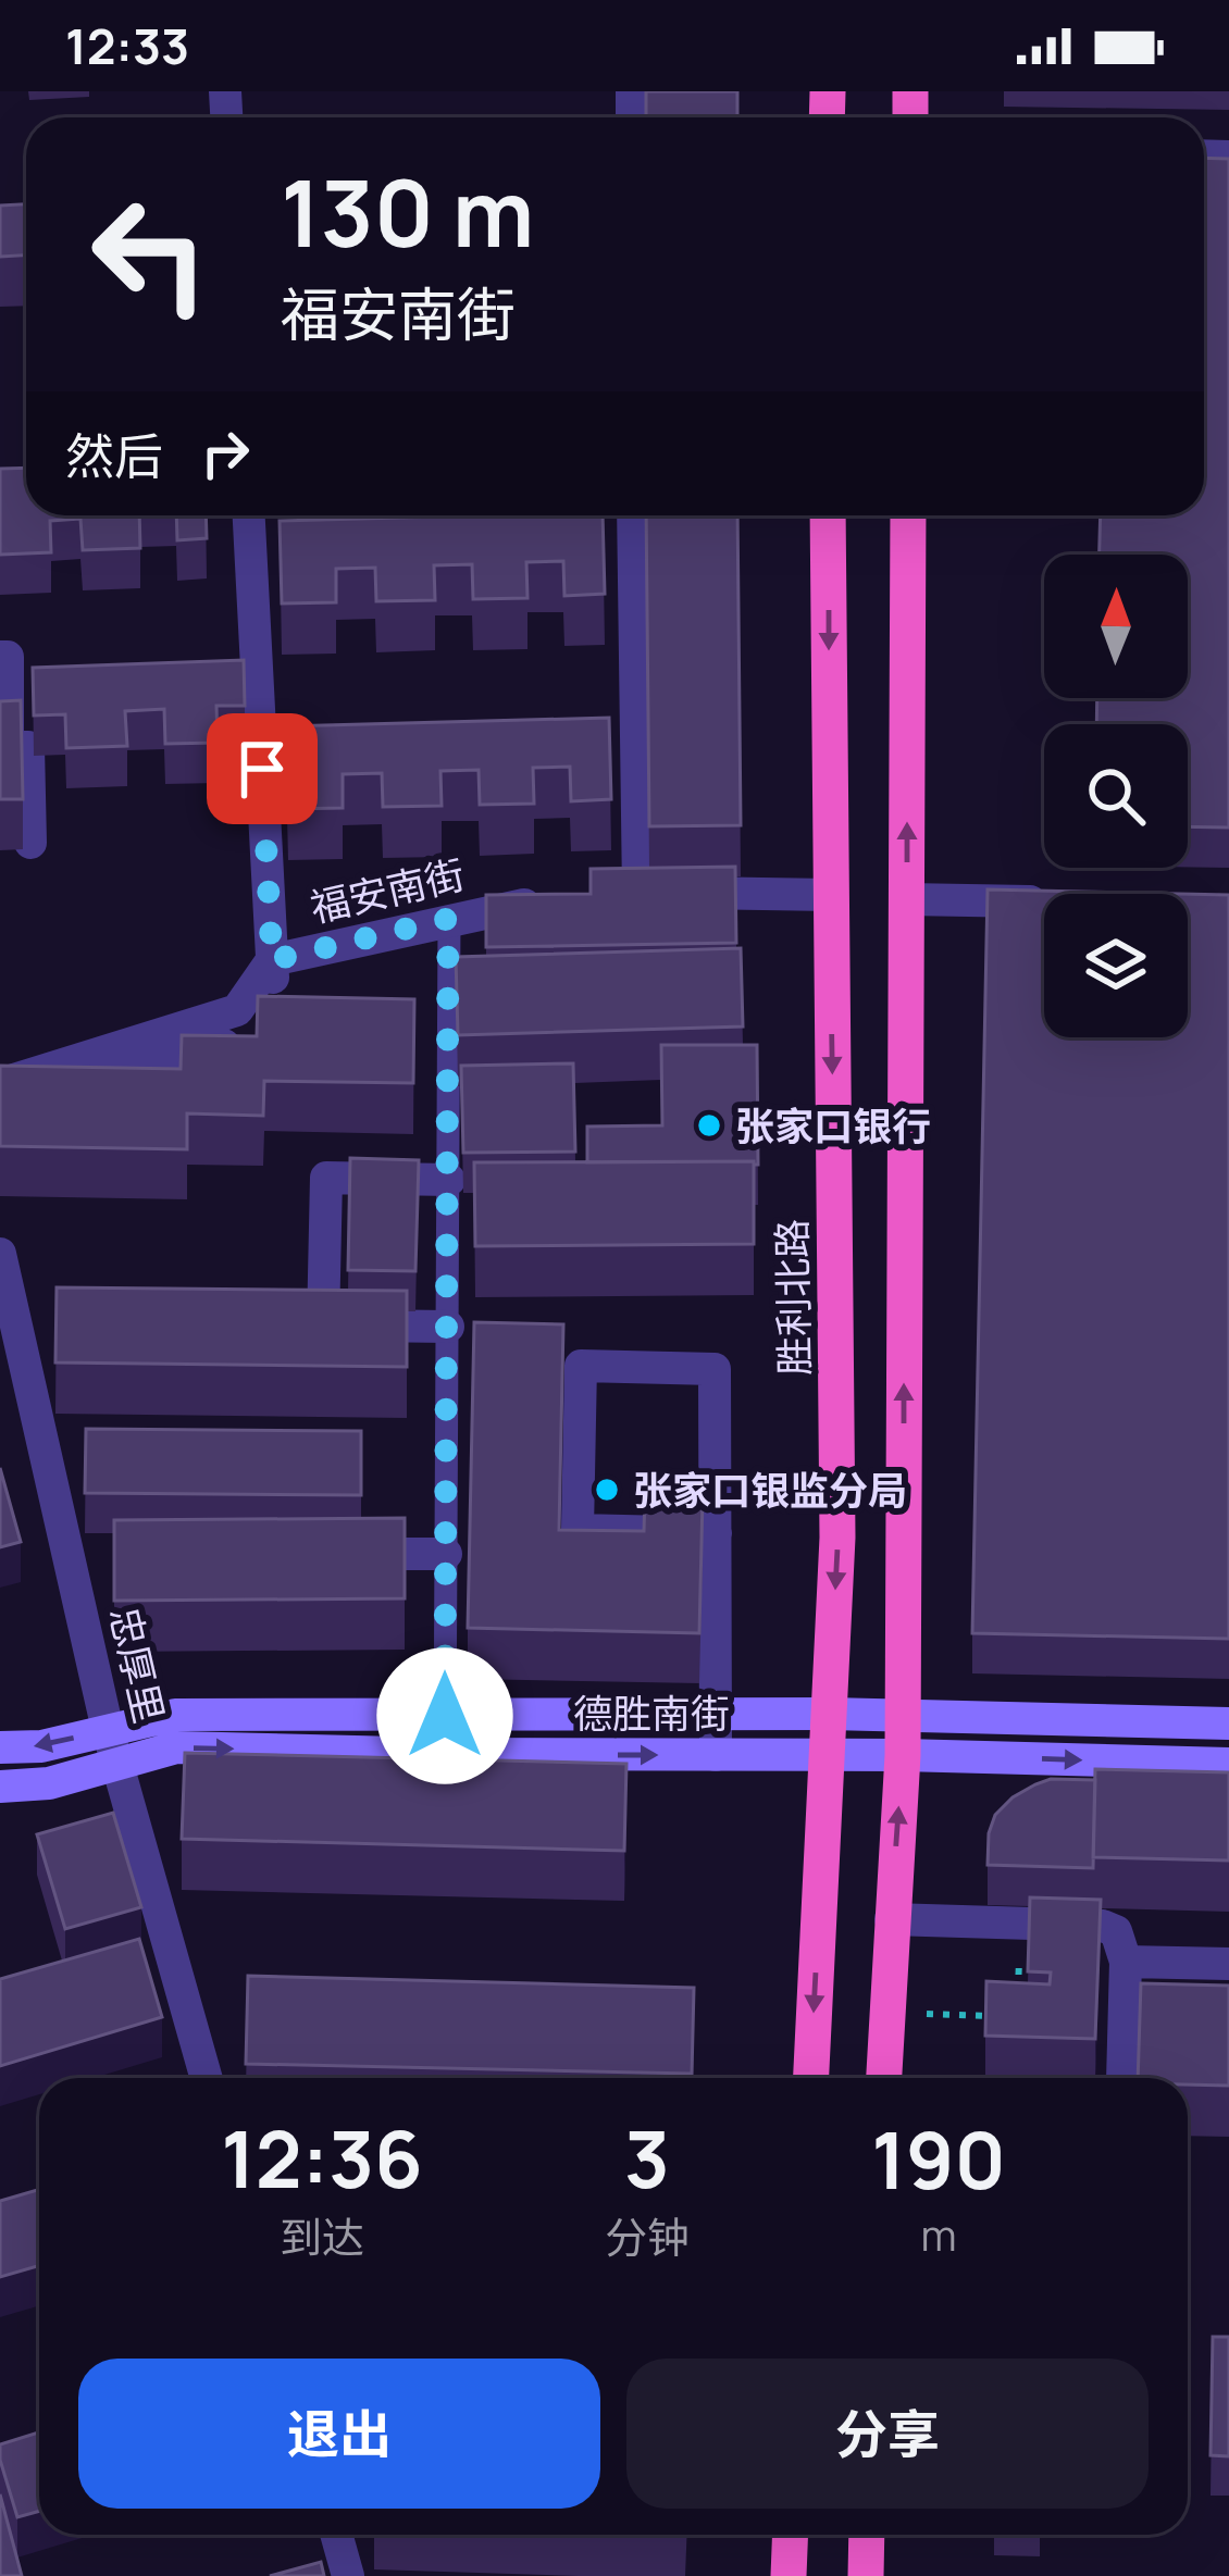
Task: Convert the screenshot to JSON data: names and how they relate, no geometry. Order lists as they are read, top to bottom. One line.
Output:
{"streets":{"highway":["胜利北路"],"main road":["德胜南街"],"street":["福安南街","忠厚里"]},"crossings":[["胜利北路","德胜南街"],["忠厚里","德胜南街"]],"places":["张家口银行","张家口银监分局"],"north":"top","page":{"status":"12:33","turn":["130 m","福安南街"],"then":"然后","eta":["12:36","到达","3","分钟","190","m"],"buttons":["退出","分享"]}}
